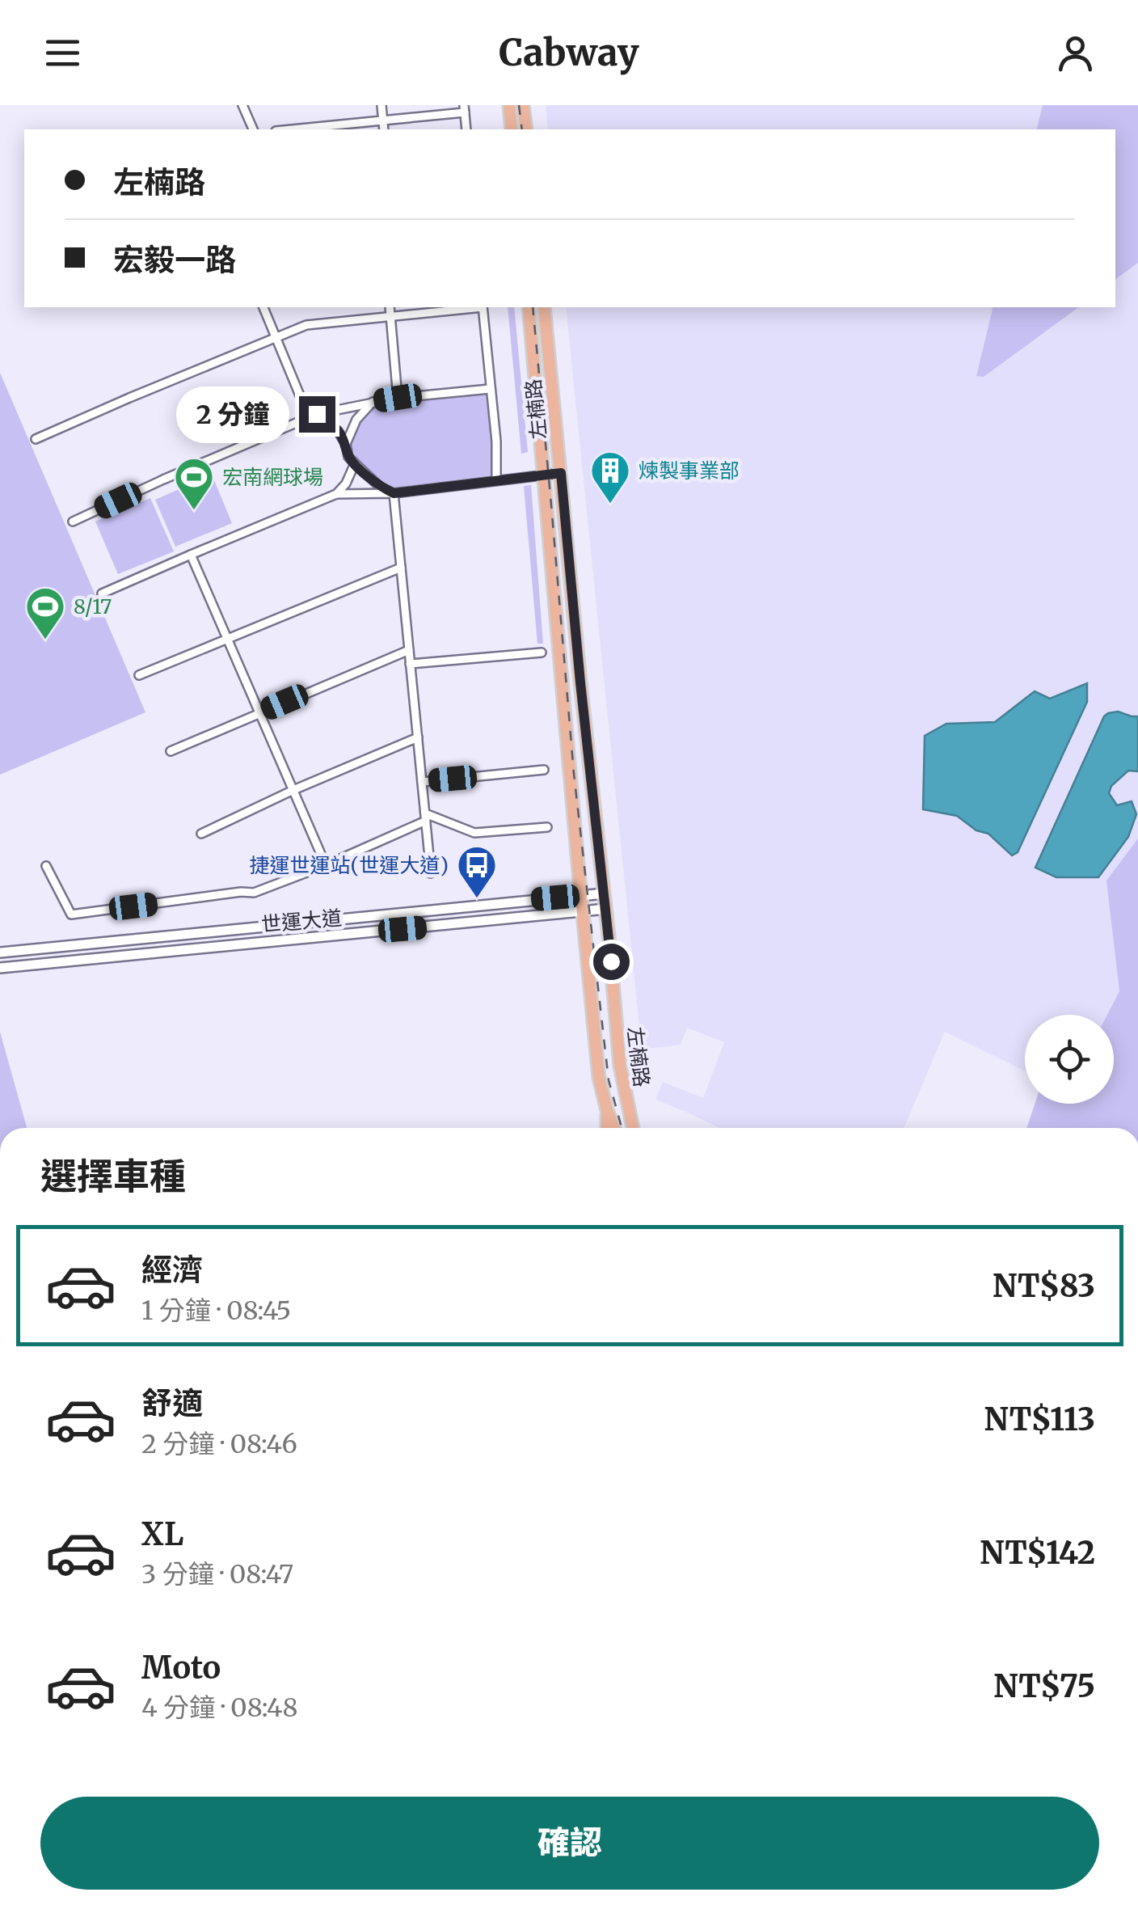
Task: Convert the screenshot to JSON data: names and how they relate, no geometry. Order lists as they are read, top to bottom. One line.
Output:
{"streets":{"main road":["左楠路"],"street":["世運大道"]},"crossings":[["左楠路","世運大道"]],"places":{"building":["煉製事業部"],"sports":["宏南網球場","8/17"],"bus stop":["捷運世運站(世運大道)"]},"page":{"header":"Cabway","banner":["左楠路","宏毅一路"],"bubble":"2 分鐘","heading":"選擇車種","list":[{"name":"經濟","note":"1 分鐘 · 08:45","value":"NT$83"},{"name":"舒適","note":"2 分鐘 · 08:46","value":"NT$113"},{"name":"XL","note":"3 分鐘 · 08:47","value":"NT$142"},{"name":"Moto","note":"4 分鐘 · 08:48","value":"NT$75"}],"buttons":"確認"}}
